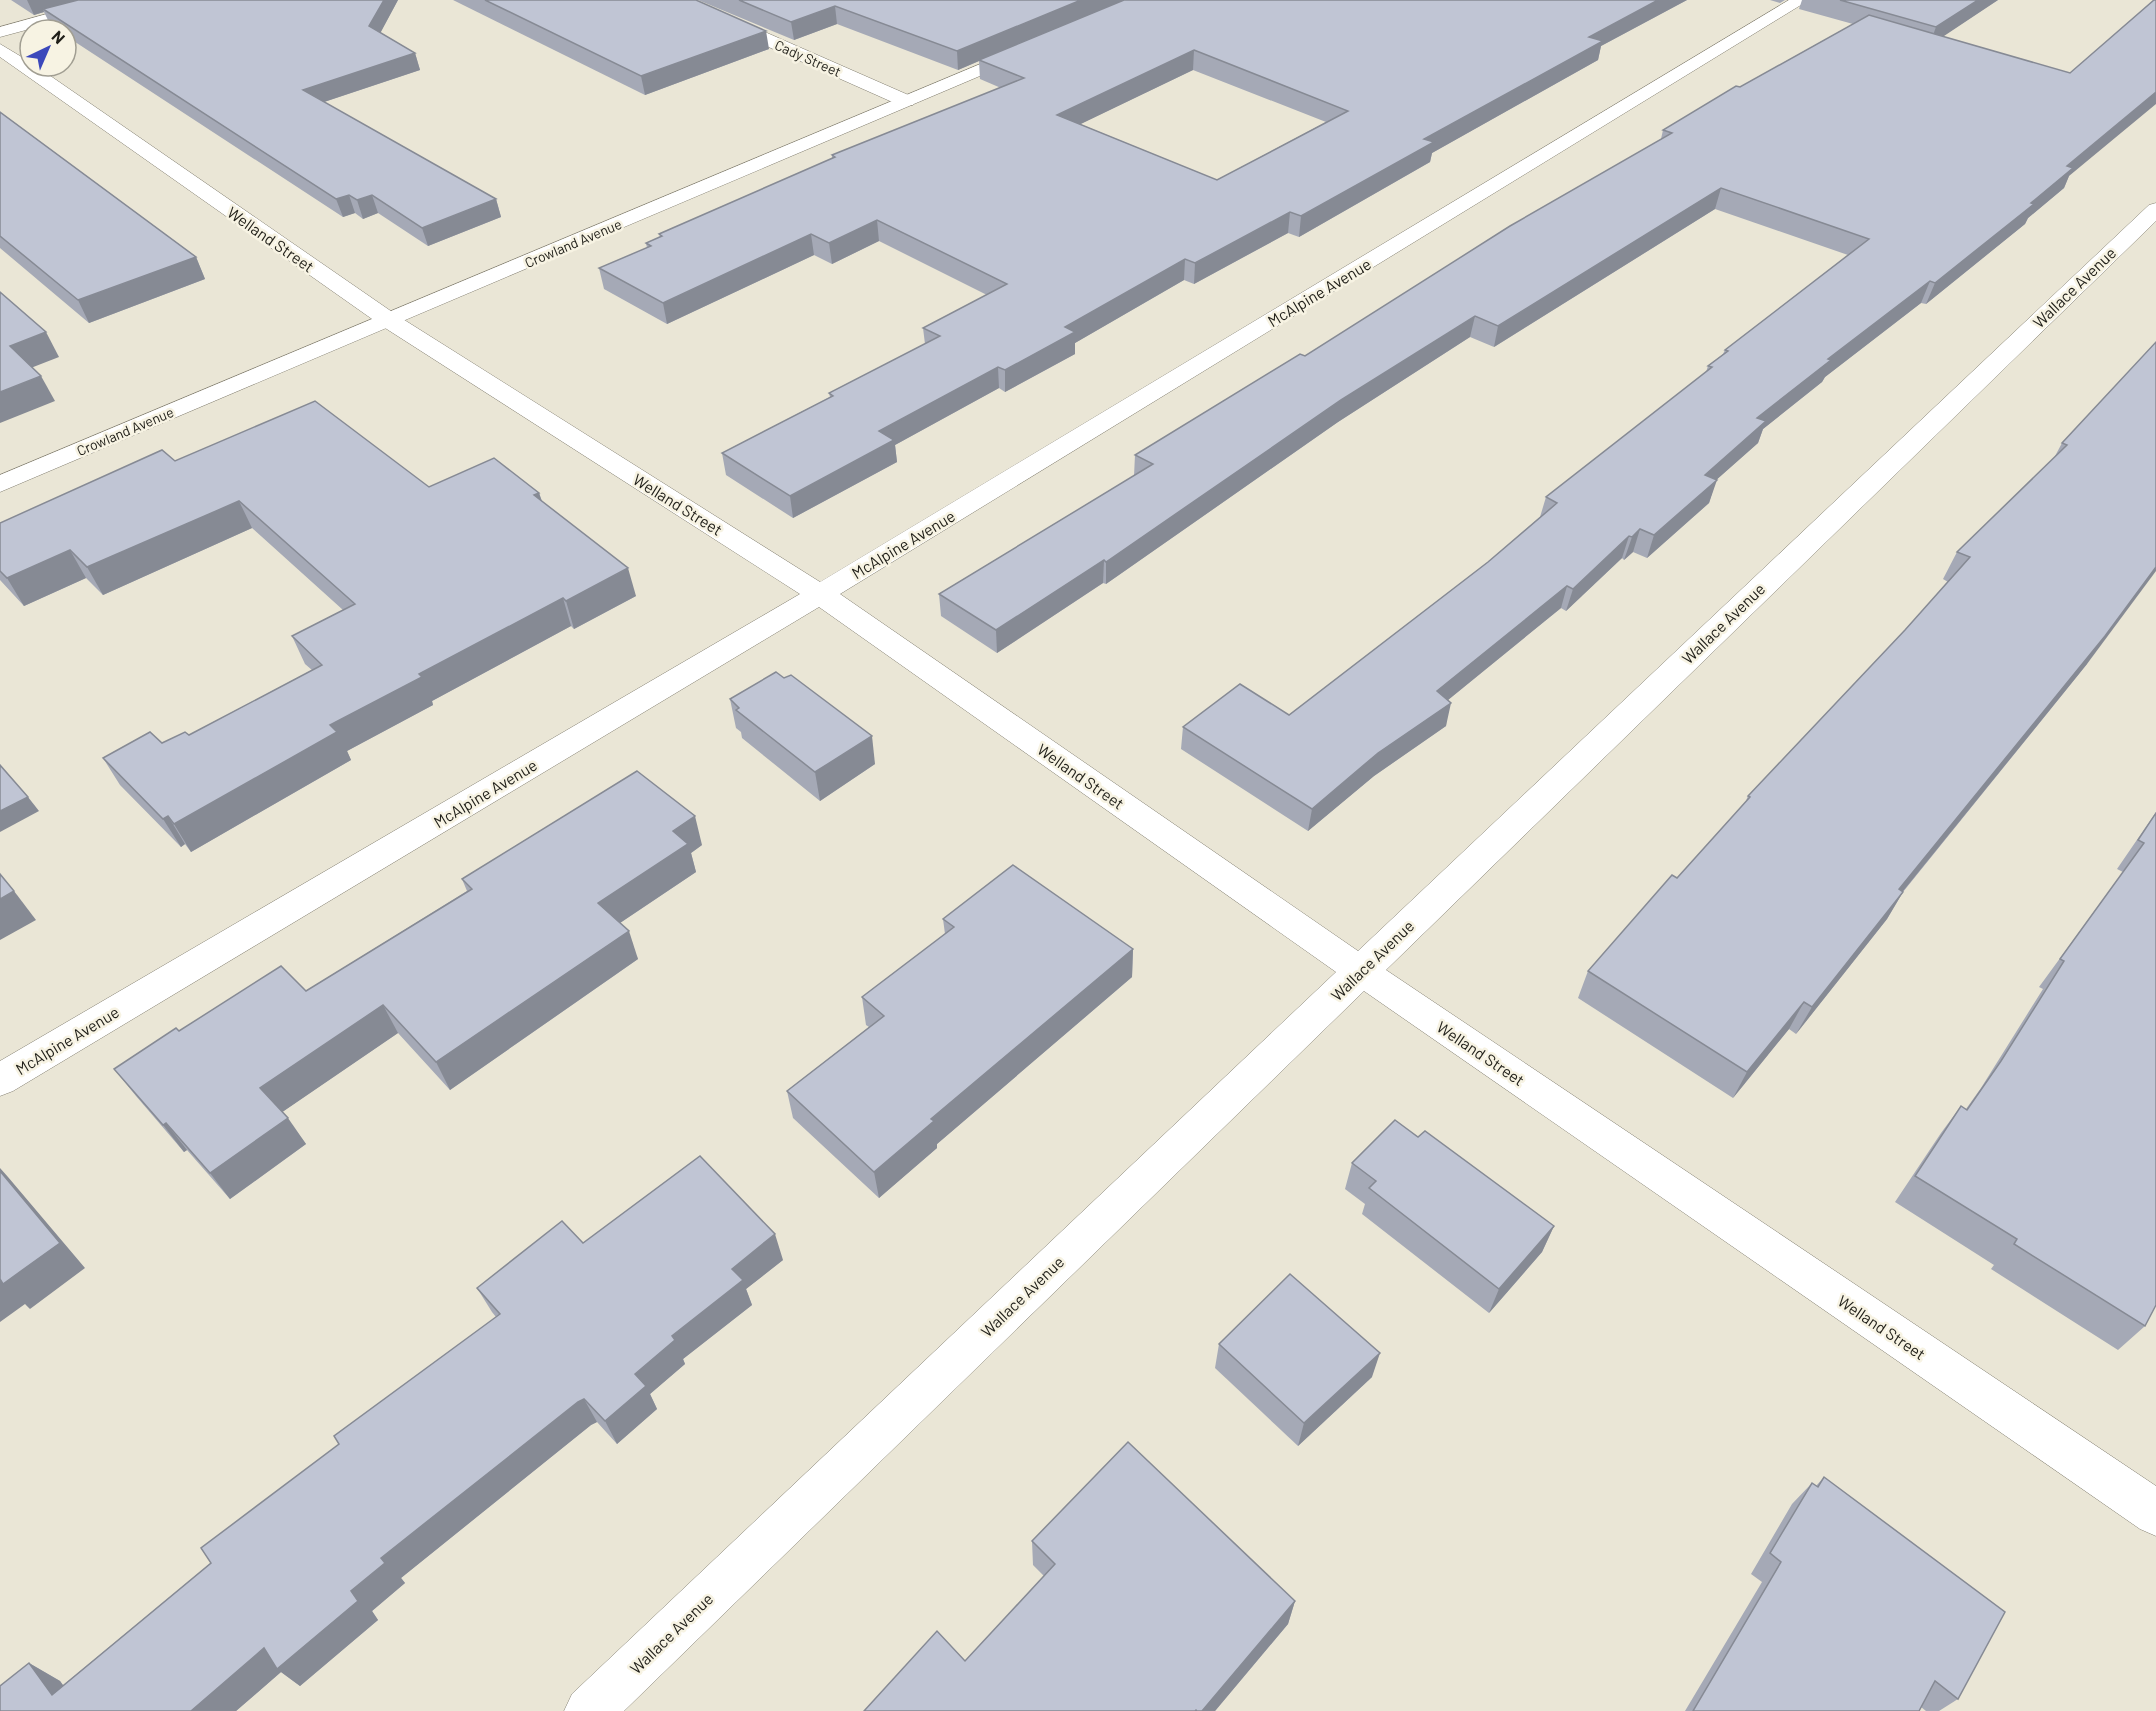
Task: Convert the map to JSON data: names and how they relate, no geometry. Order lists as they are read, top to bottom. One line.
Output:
{"streets":{"street":["Cady Street","Welland Street","Crowland Avenue","Wallace Avenue","McAlpine Avenue"]},"crossings":[["Cady Street","Crowland Avenue"],["Welland Street","Crowland Avenue"],["Welland Street","Wallace Avenue"],["Welland Street","McAlpine Avenue"]],"north":"top right"}
